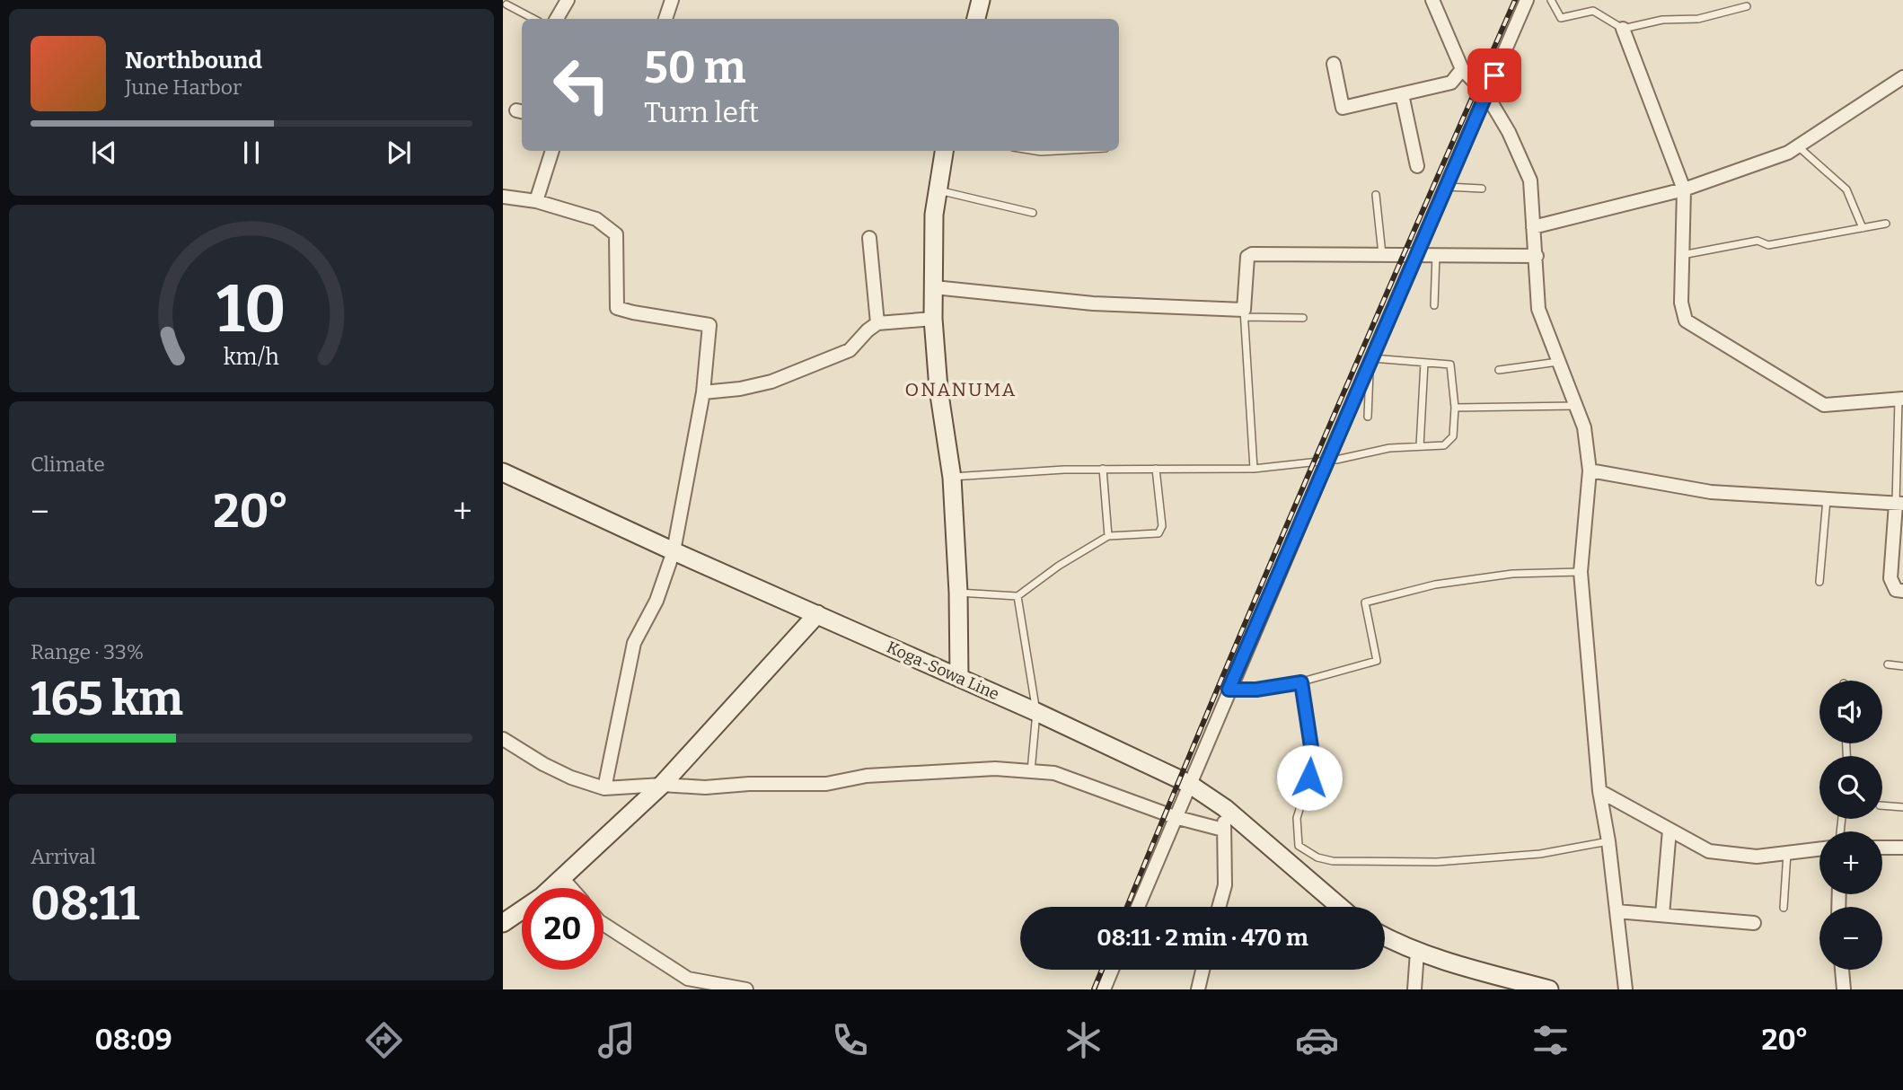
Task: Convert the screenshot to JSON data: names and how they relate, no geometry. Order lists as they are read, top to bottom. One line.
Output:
{"streets":{"main road":["Koga-Sowa Line"]},"districts":["ONANUMA"],"page":{"turn":["50 m","Turn left"],"song":["Northbound","June Harbor"],"tile":["Climate",["Range · 33%","165 km"],["Arrival","08:11"]],"heat":["−","20°","+"],"map_buttons":["+","−"],"limit":"20","trip":"08:11 · 2 min · 470 m","tabs":["08:09","20°"],"gauge":["10","km/h"]}}
